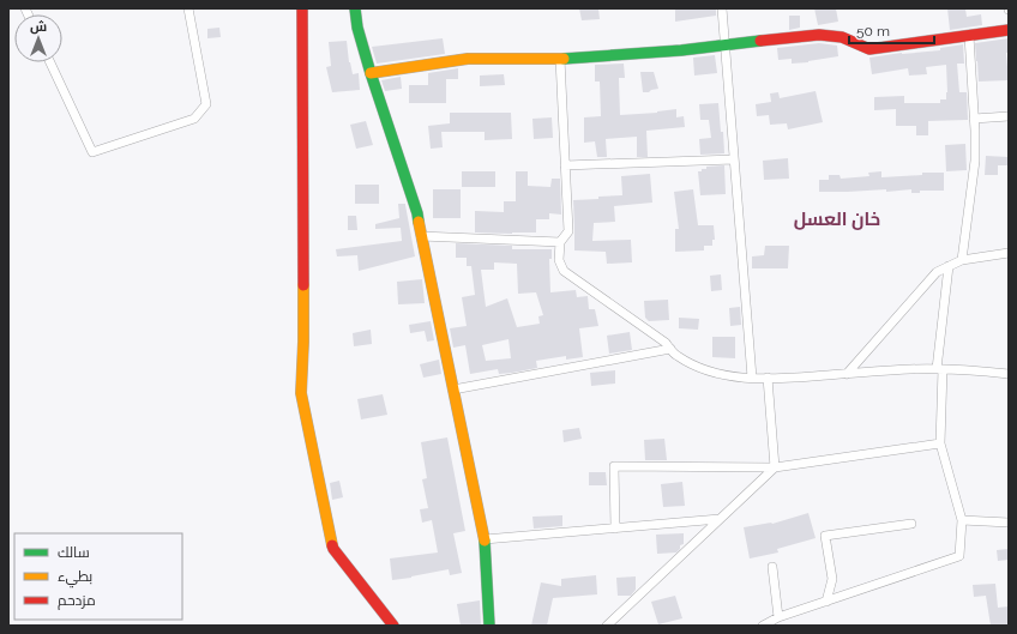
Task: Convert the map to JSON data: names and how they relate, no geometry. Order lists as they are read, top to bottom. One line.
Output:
{"districts":["خان العسل"],"legend":["سالك","بطيء","مزدحم"],"scale_bar":"50 m","north":"top"}
